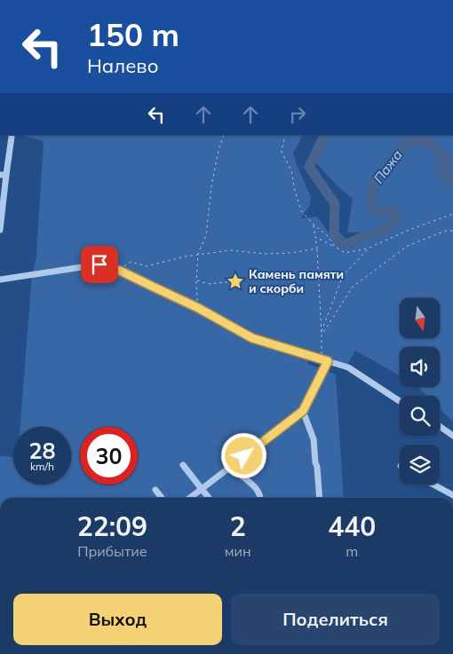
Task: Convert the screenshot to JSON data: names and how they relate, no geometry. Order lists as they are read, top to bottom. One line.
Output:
{"water":["Пажа"],"places":{"place":["Камень памяти и скорби"]},"north":"bottom","page":{"turn":["150 m","Налево"],"speed":"28 km/h","limit":"30","eta":["22:09","Прибытие","2","мин","440","m"],"buttons":["Выход","Поделиться"]}}
